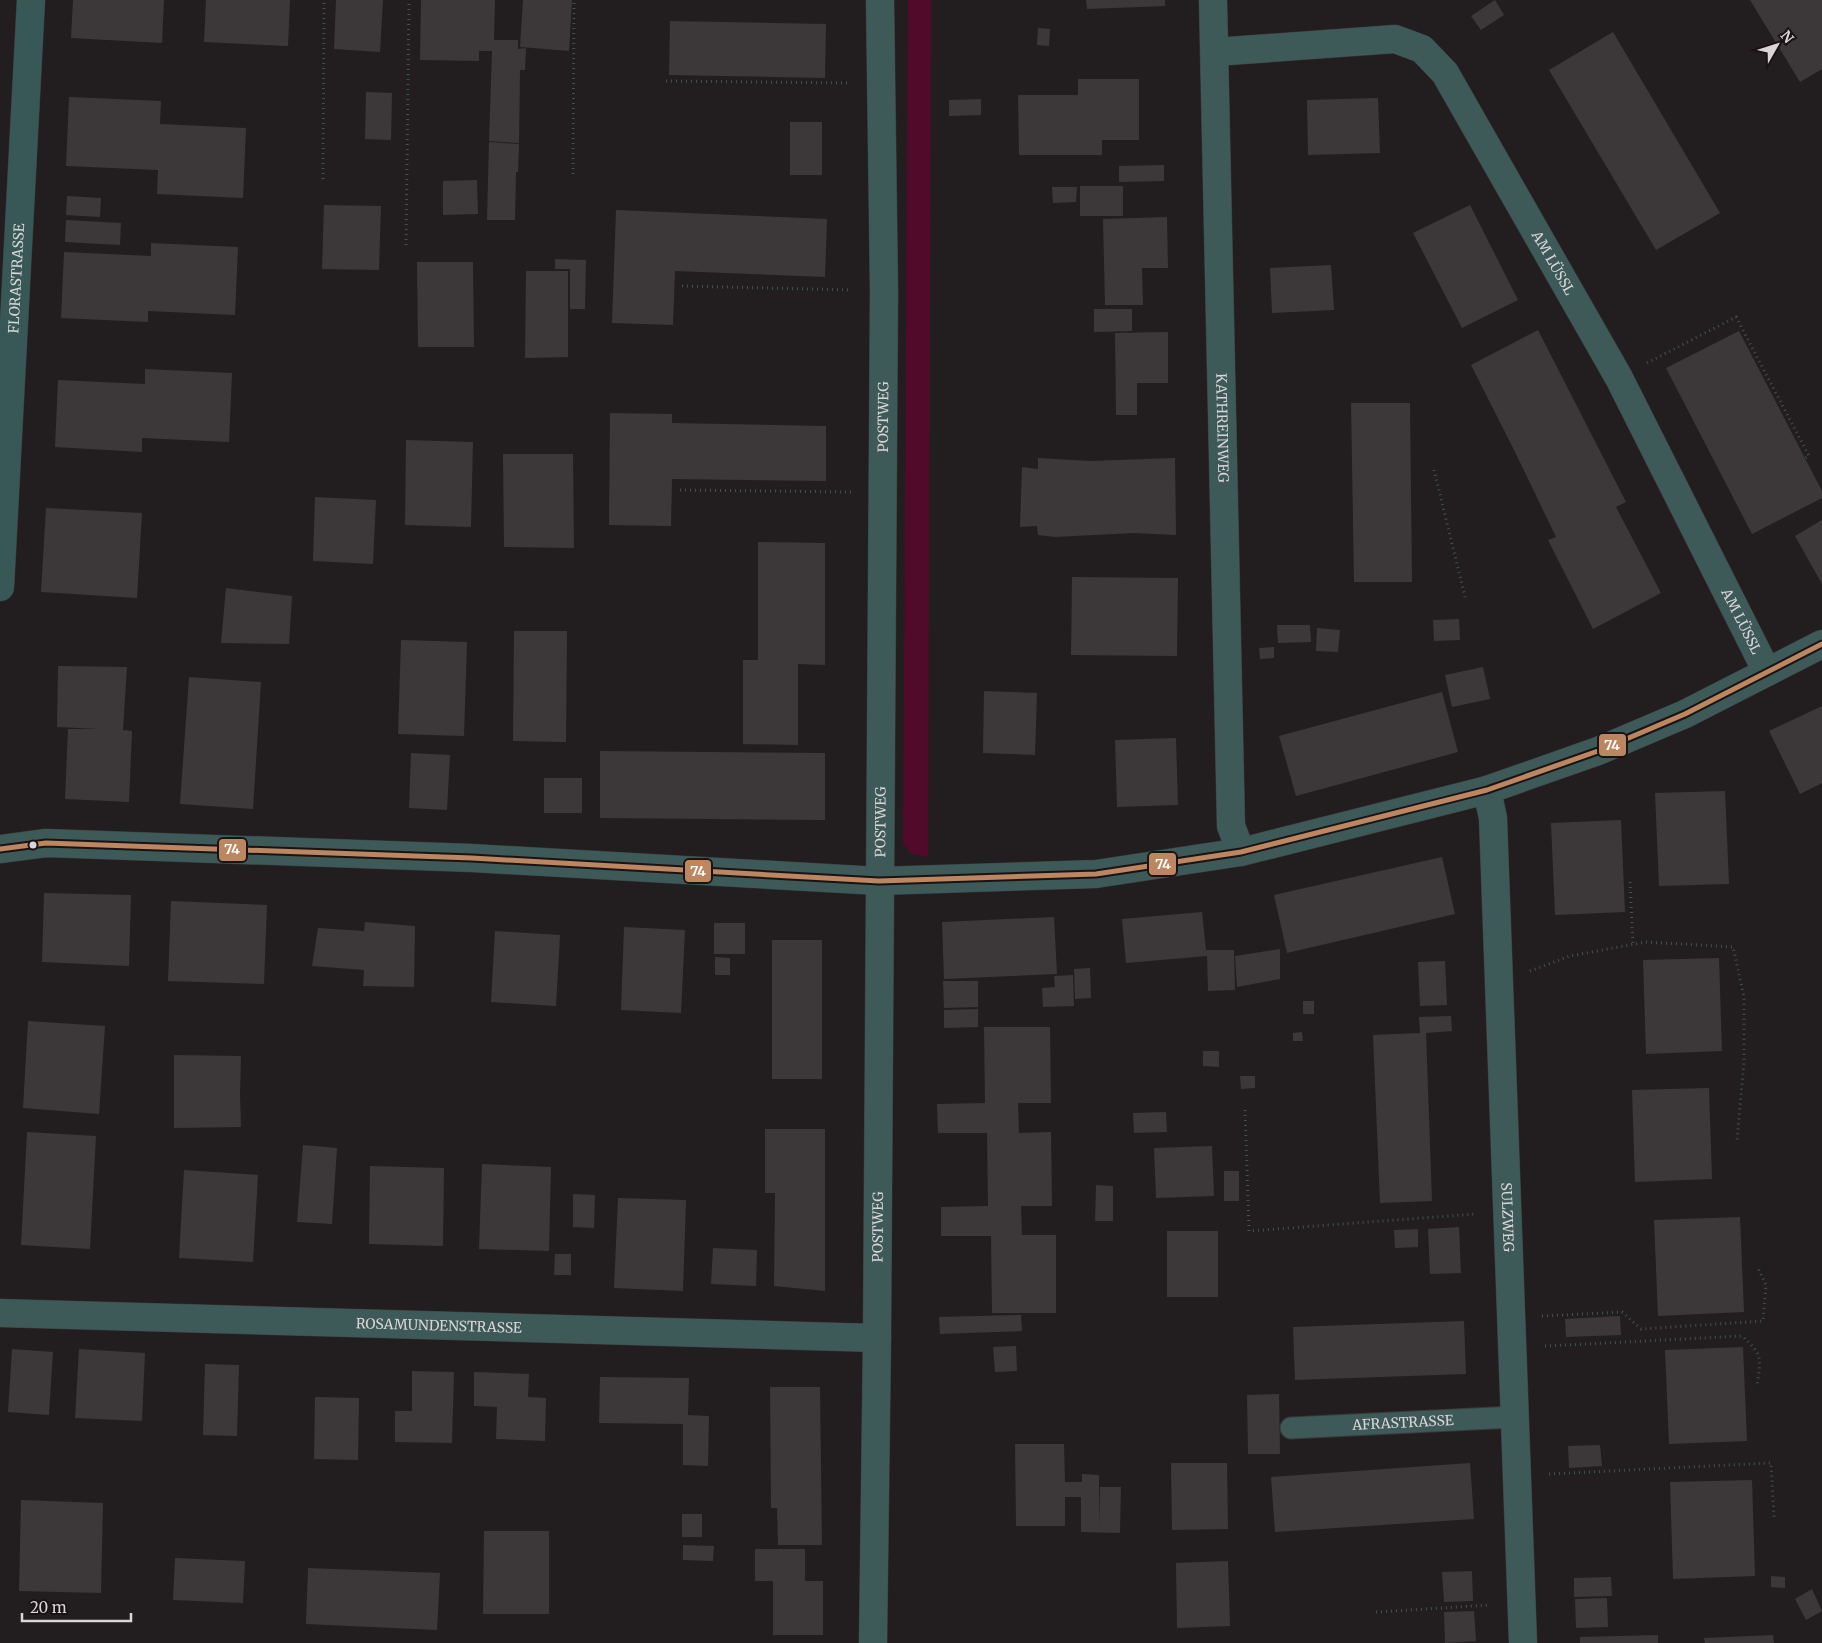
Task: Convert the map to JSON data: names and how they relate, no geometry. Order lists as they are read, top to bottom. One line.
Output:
{"streets":{"street":["AM LÜSSL","FLORASTRASSE","POSTWEG","KATHREINWEG","SULZWEG","ROSAMUNDENSTRASSE"],"lane":["AFRASTRASSE"]},"crossings":[["AM LÜSSL","KATHREINWEG"],["POSTWEG","ROSAMUNDENSTRASSE"],["SULZWEG","AFRASTRASSE"]],"lines":["transit line 74"],"scale_bar":"20 m","north":"top right"}
